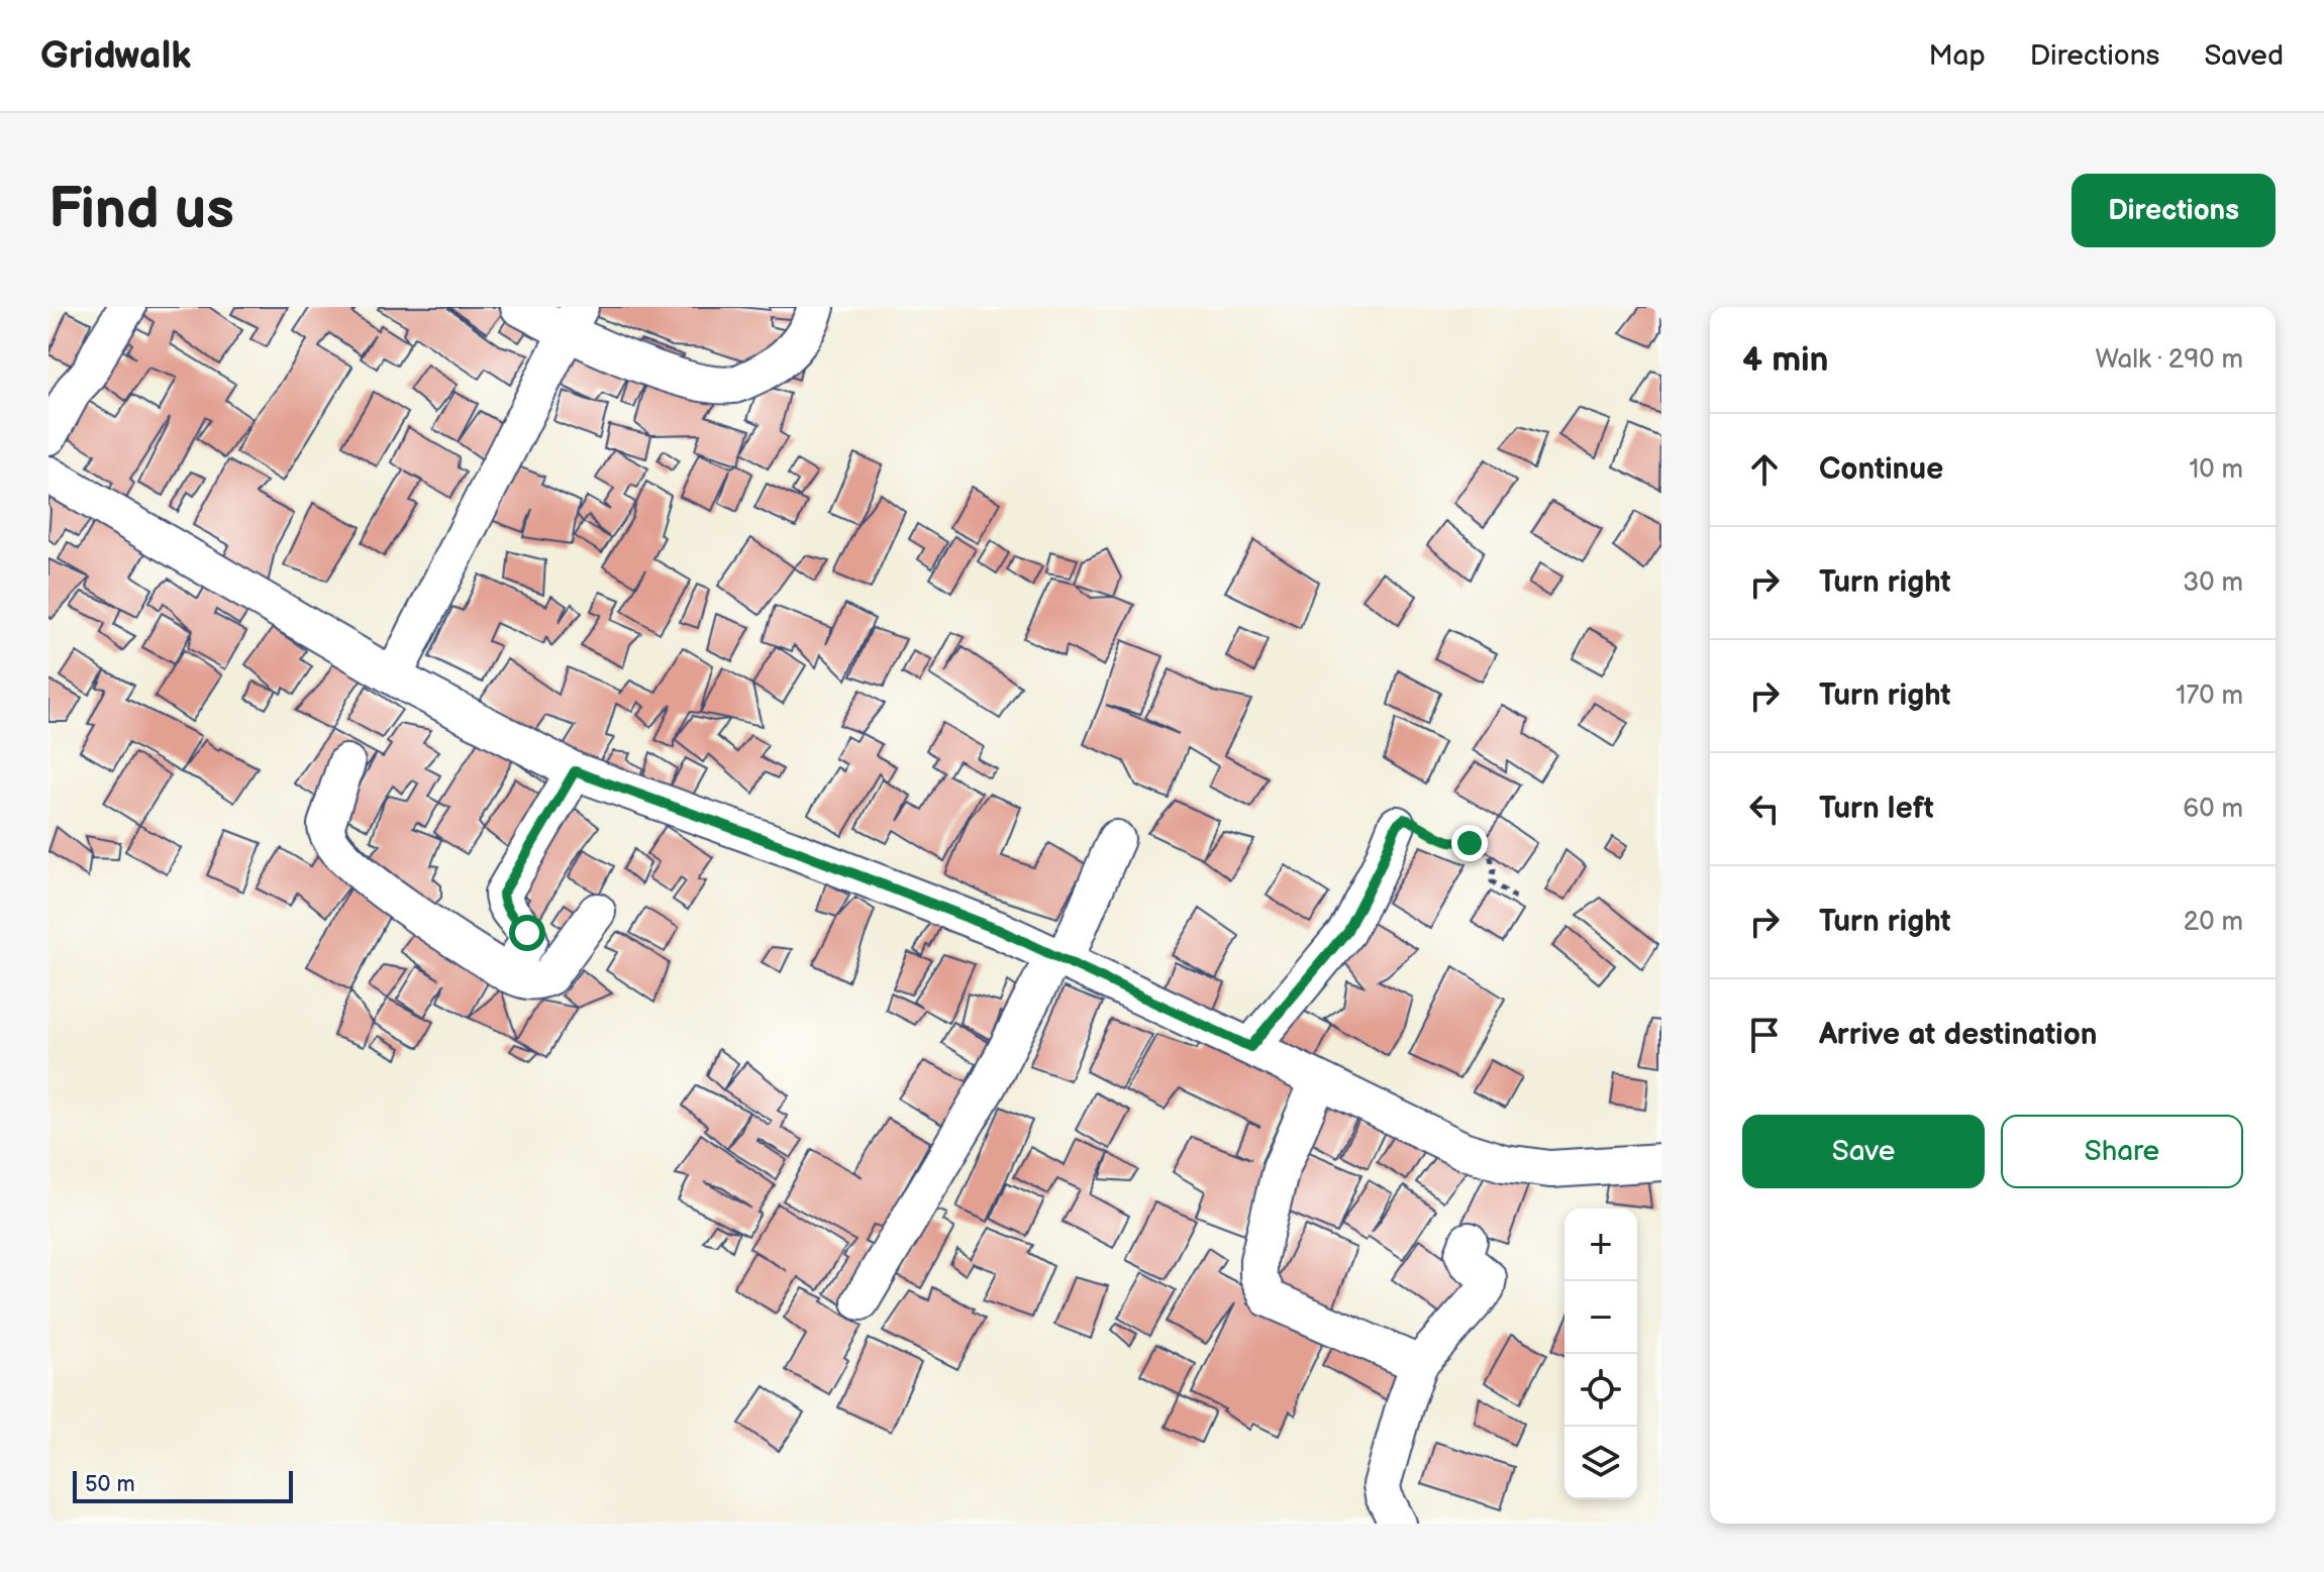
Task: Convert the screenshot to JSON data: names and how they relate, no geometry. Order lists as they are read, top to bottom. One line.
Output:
{"scale_bar":"50 m","page":{"header":"Gridwalk","nav":["Map","Directions","Saved"],"buttons":["Directions",["Save","Share"]],"title":"Find us","heading":["4 min","Walk · 290 m"],"list":[["Continue","10 m"],["Turn right","30 m"],["Turn right","170 m"],["Turn left","60 m"],["Turn right","20 m"],"Arrive at destination"],"map_buttons":["+","−"],"scale":"50 m"}}
